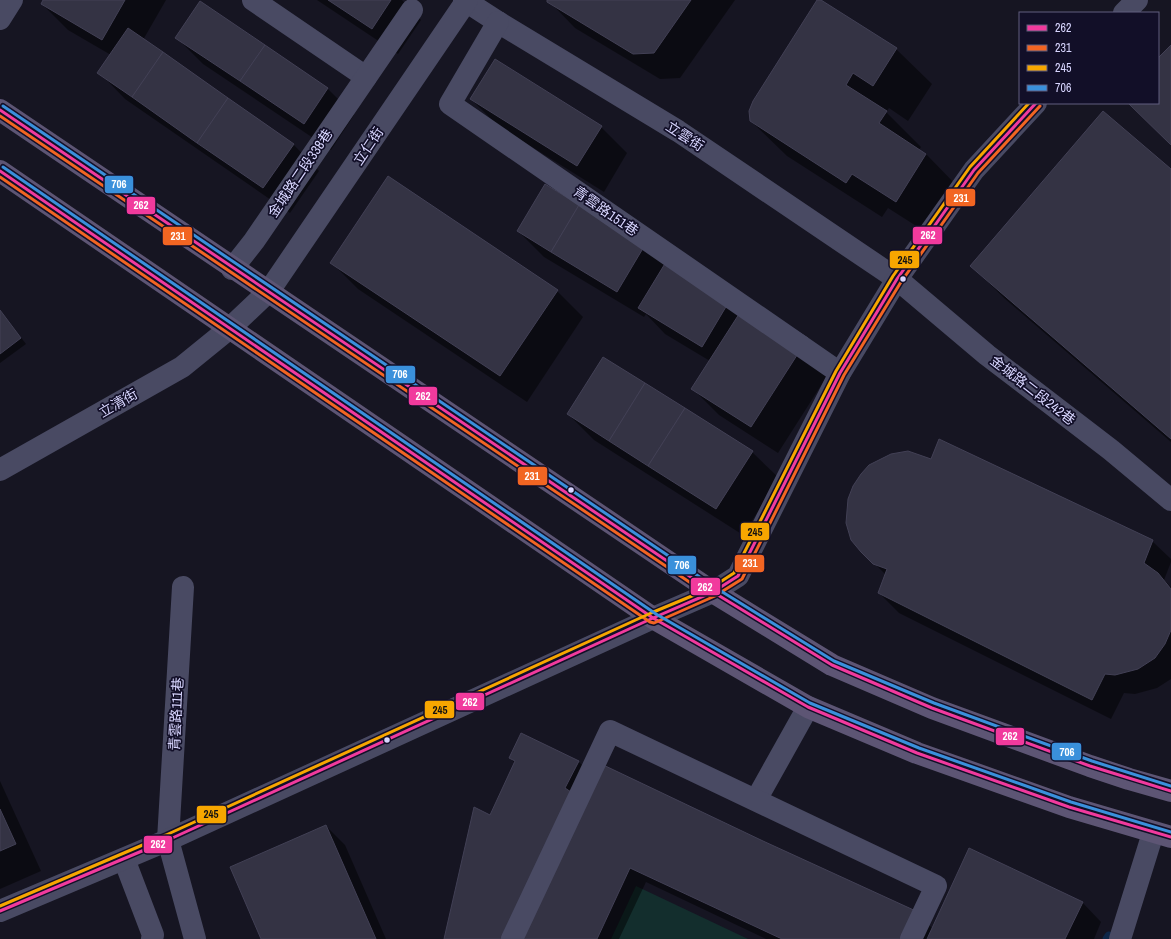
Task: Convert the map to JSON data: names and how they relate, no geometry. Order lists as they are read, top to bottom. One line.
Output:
{"streets":{"street":["立雲街","立仁街","金城路二段338巷","青雲路151巷","金城路二段242巷","立清街","青雲路111巷"]},"crossings":[["立雲街","立仁街"],["立雲街","青雲路151巷"],["立雲街","金城路二段242巷"],["立仁街","立清街"]],"lines":["transit line 262","transit line 245","transit line 231","transit line 706"],"legend":["262","231","245","706"]}
